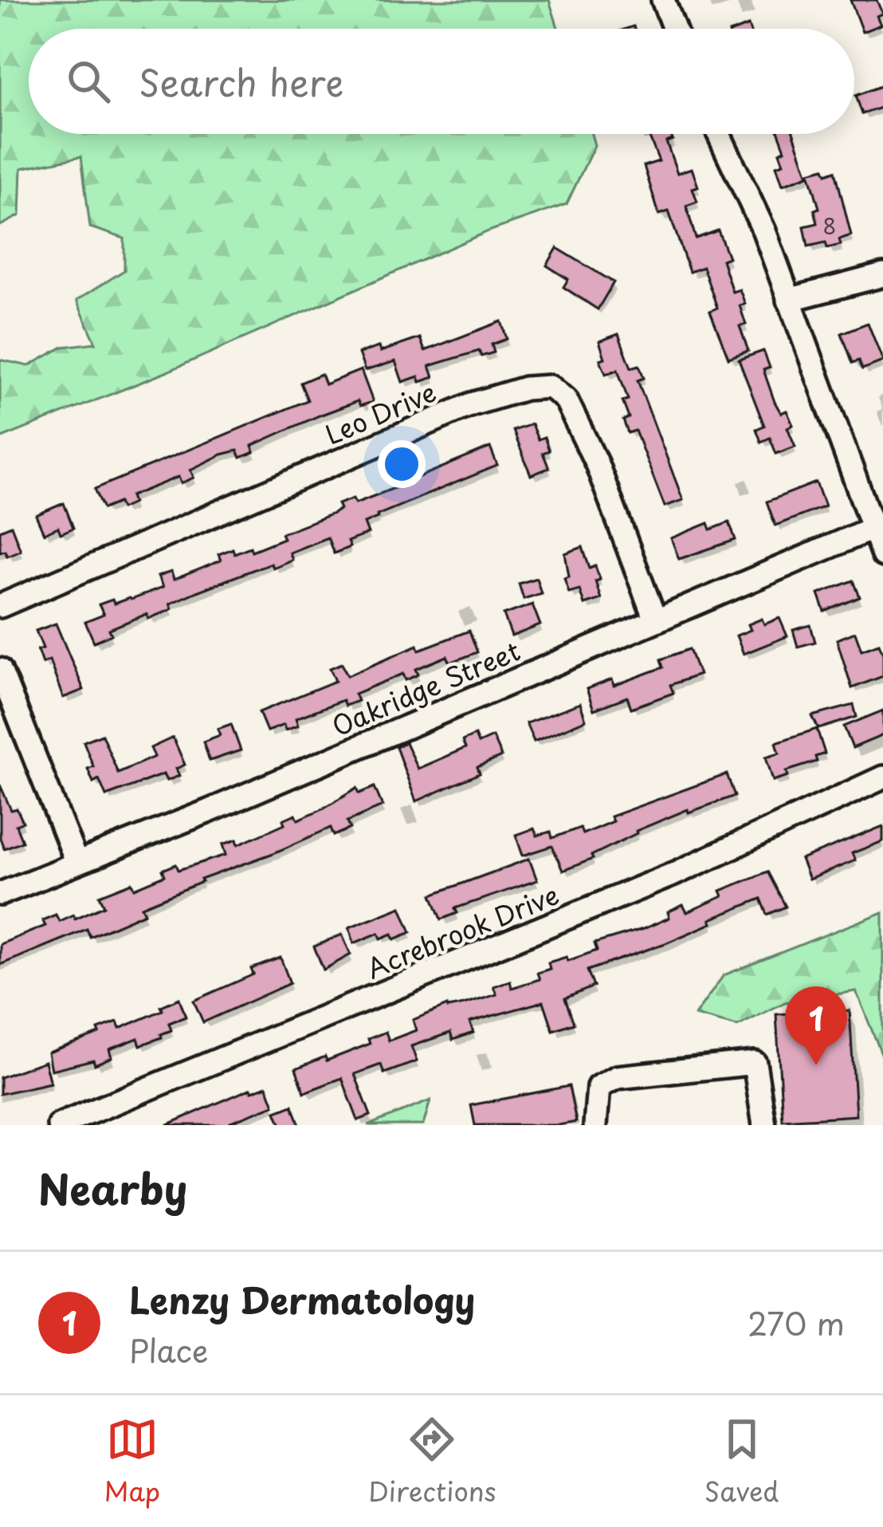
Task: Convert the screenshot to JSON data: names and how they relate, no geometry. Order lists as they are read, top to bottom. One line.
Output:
{"streets":{"street":["Leo Drive","Oakridge Street","Acrebrook Drive"]},"crossings":[["Leo Drive","Oakridge Street"]],"house_numbers":["8"],"page":{"search":"Search here","pins":"1","heading":"Nearby","list":[{"mark":"1","name":"Lenzy Dermatology","note":"Place","value":"270 m"}],"nav":["Map","Directions","Saved"]}}
